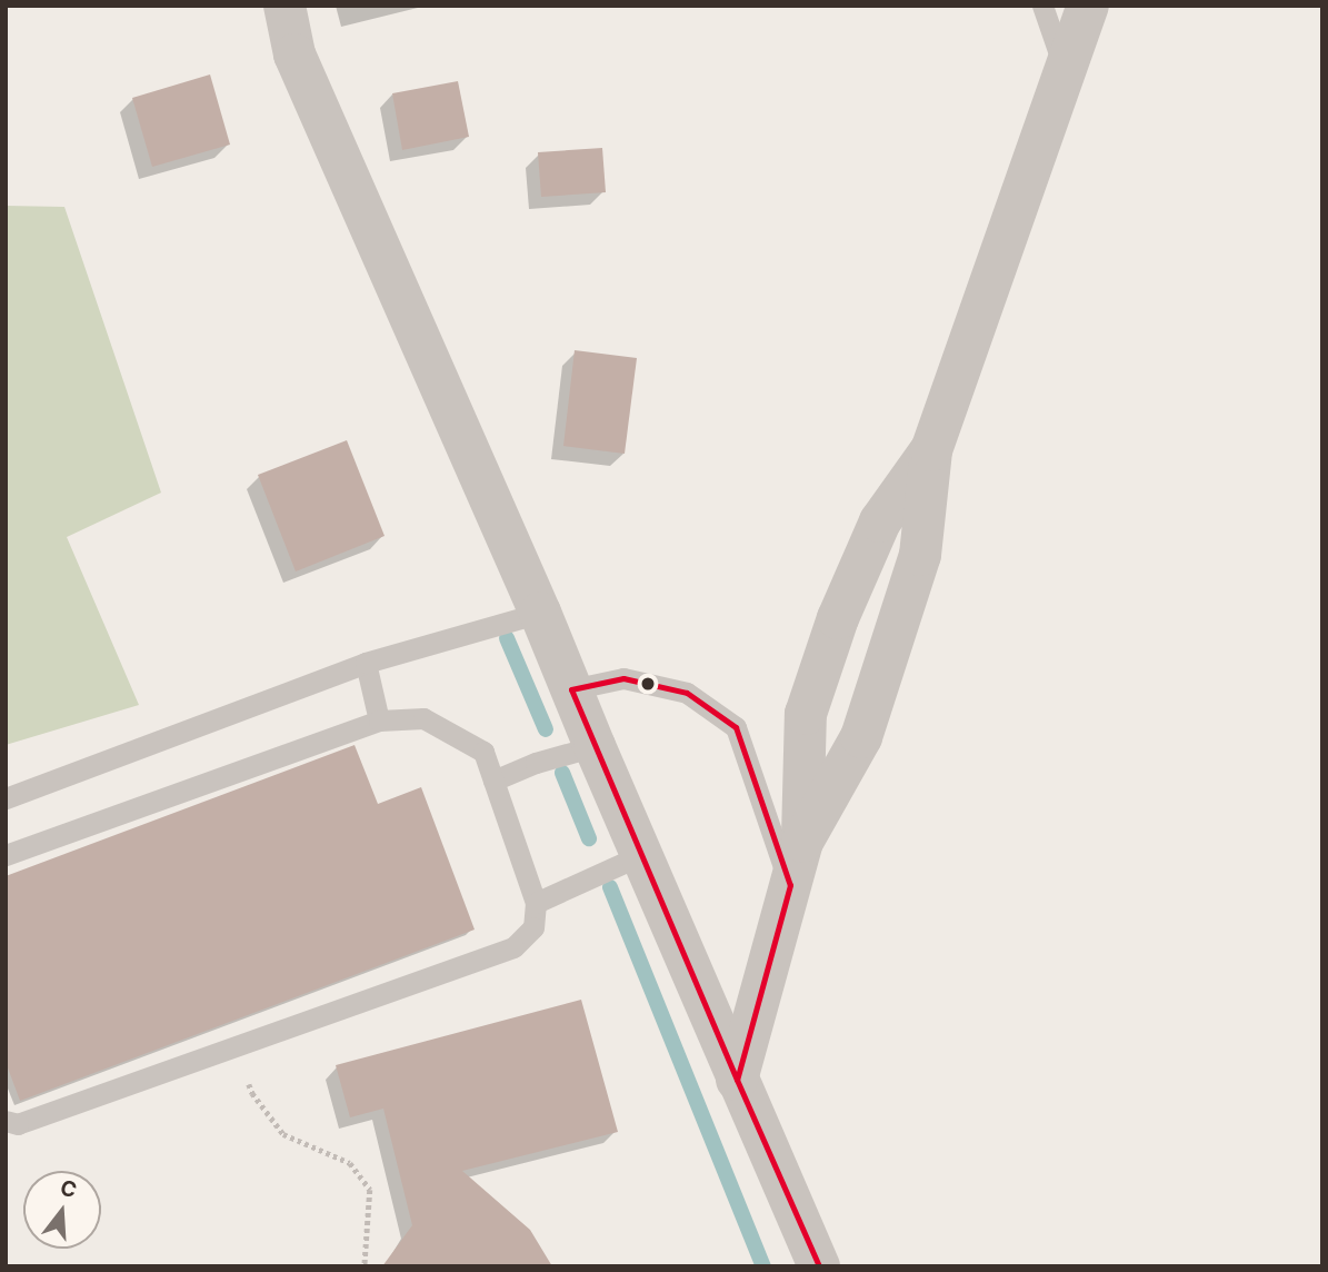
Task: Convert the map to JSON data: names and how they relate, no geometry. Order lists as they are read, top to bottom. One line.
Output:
{"north":"top"}
